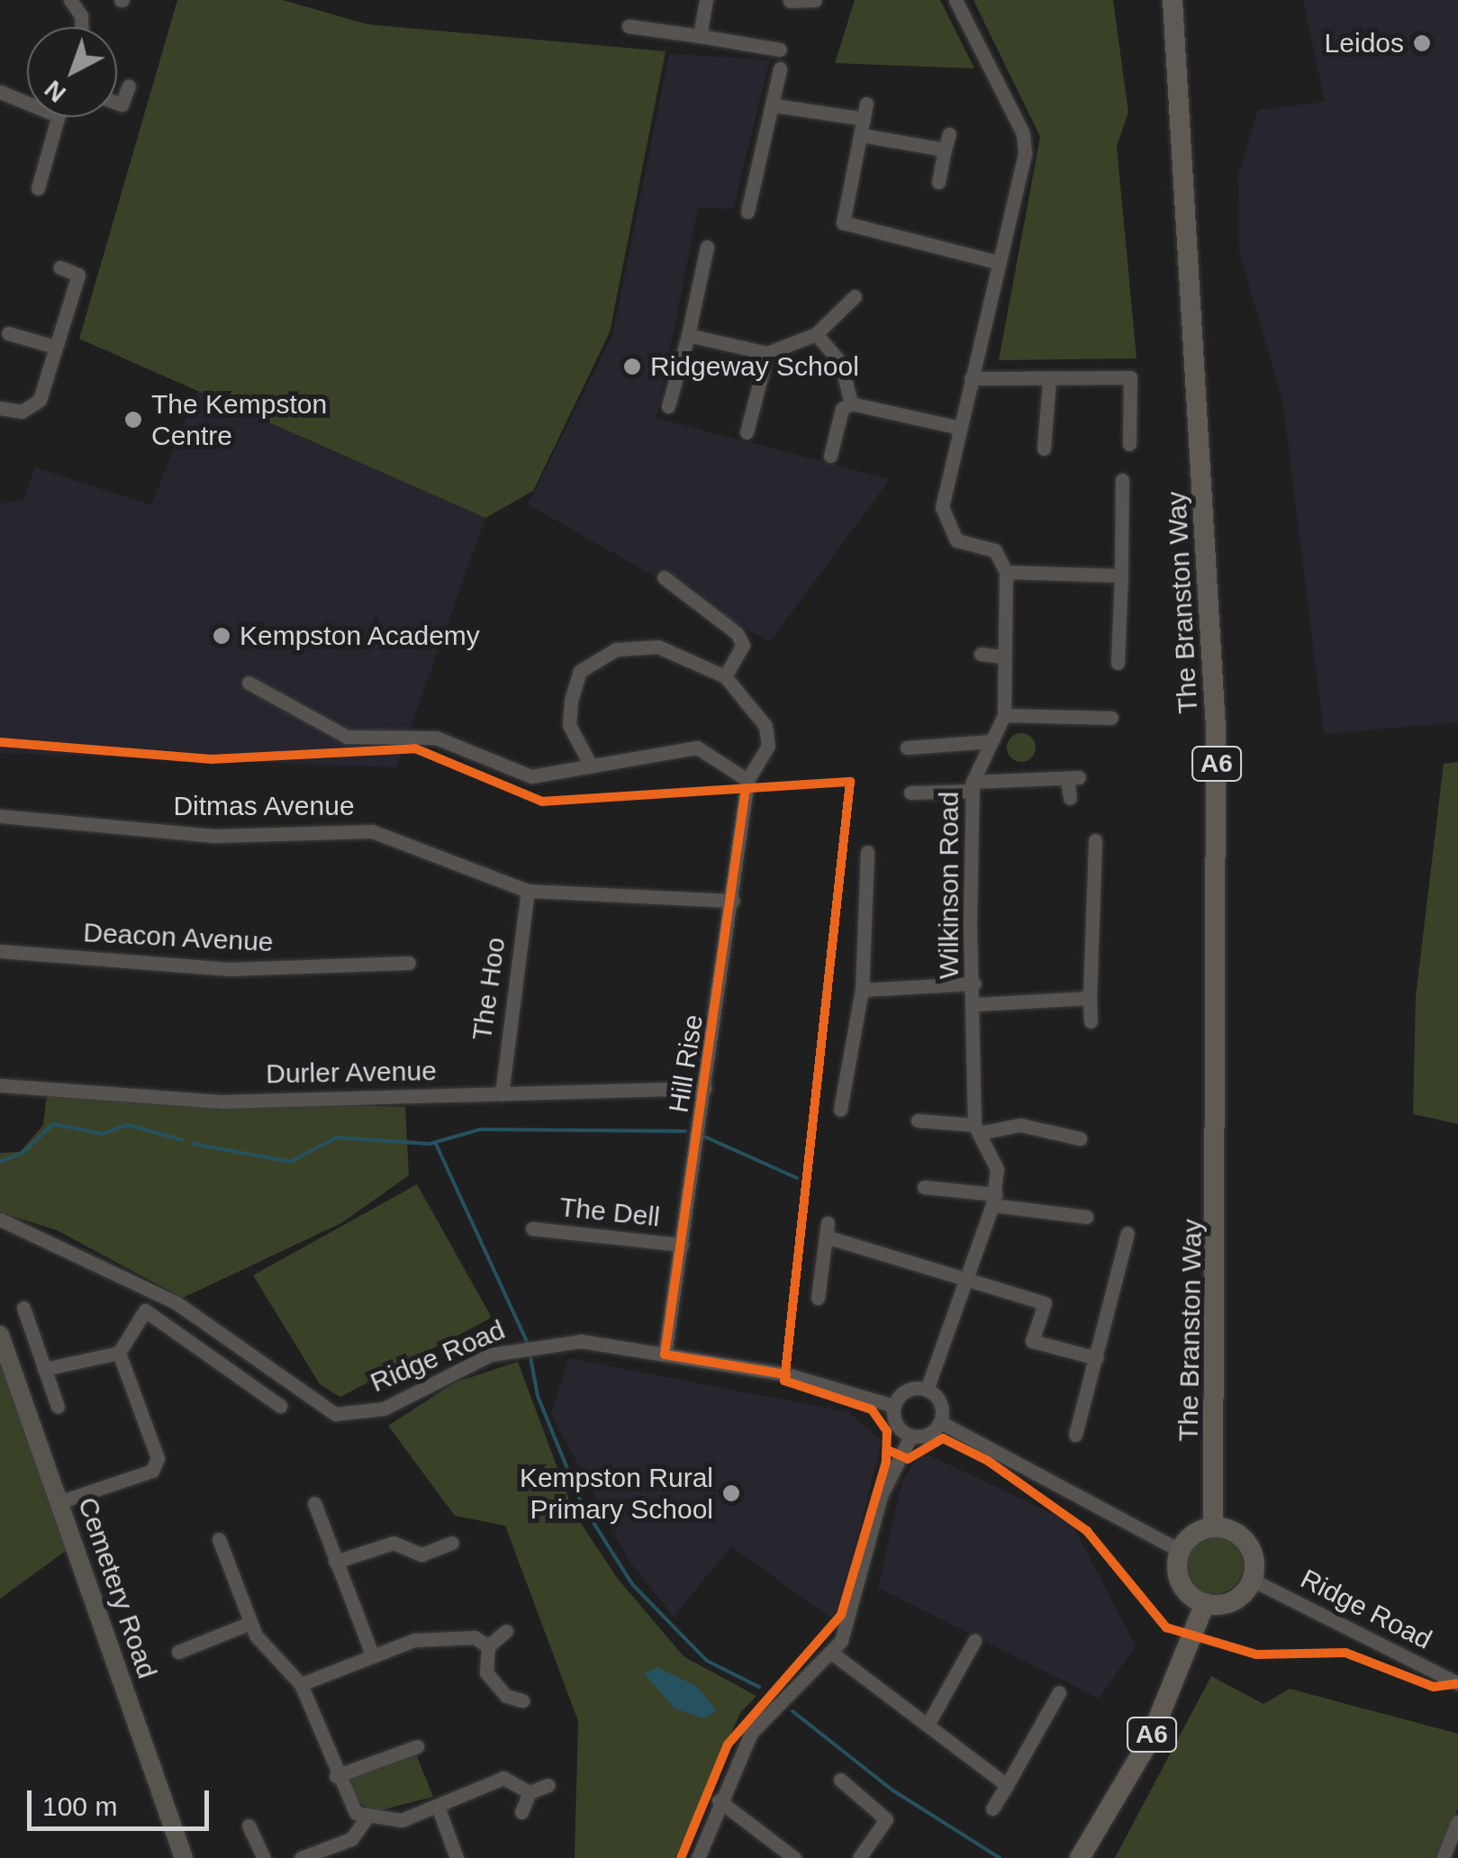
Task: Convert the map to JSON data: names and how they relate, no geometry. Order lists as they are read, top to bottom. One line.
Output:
{"streets":{"highway":["The Branston Way","A6"],"main road":["Cemetery Road"],"street":["Ditmas Avenue","Wilkinson Road","Deacon Avenue","The Hoo","Hill Rise","Durler Avenue","The Dell","Ridge Road"]},"crossings":[["The Branston Way","A6"],["The Branston Way","Ridge Road"],["A6","Ridge Road"],["Ditmas Avenue","The Hoo"],["Ditmas Avenue","Hill Rise"],["The Hoo","Durler Avenue"],["Hill Rise","Durler Avenue"],["Hill Rise","The Dell"],["Hill Rise","Ridge Road"]],"places":["Leidos","Ridgeway School","The Kempston Centre","Kempston Academy","Kempston Rural Primary School"],"scale_bar":"100 m","north":"bottom left"}
